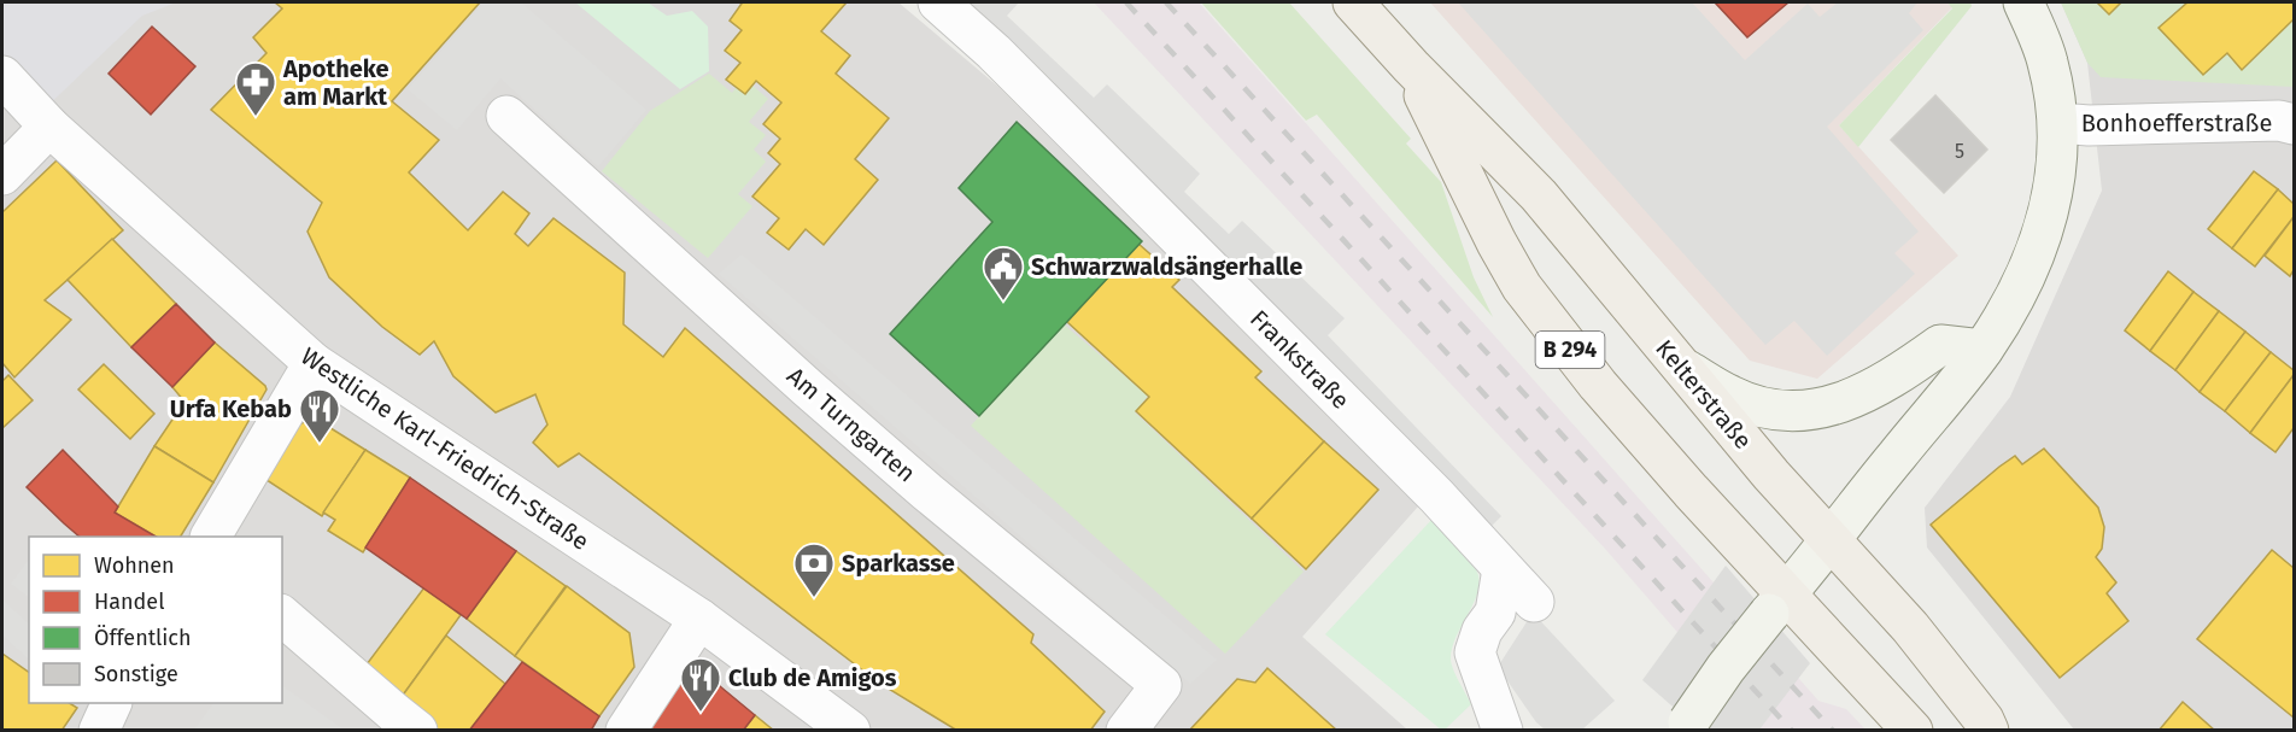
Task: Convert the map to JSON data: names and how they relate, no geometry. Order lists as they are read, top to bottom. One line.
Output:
{"streets":{"main road":["B 294","Kelterstraße"],"street":["Bonhoefferstraße","Frankstraße","Am Turngarten","Westliche Karl-Friedrich-Straße"]},"places":{"pharmacy":["Apotheke am Markt"],"public building":["Schwarzwaldsängerhalle"],"restaurant":["Urfa Kebab","Club de Amigos"],"bank":["Sparkasse"]},"house_numbers":["5"],"legend":["Wohnen","Handel","Öffentlich","Sonstige"]}
